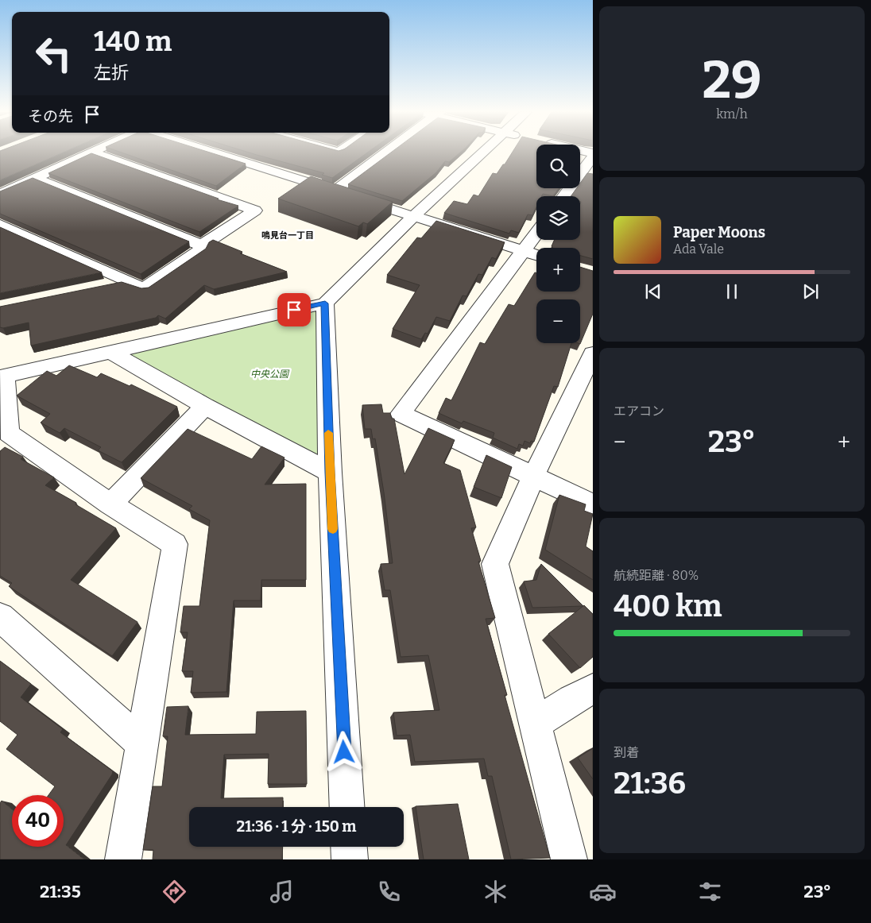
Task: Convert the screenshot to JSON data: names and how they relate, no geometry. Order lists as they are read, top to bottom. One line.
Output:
{"districts":["鳴見台一丁目"],"parks":["中央公園"],"page":{"tile":[["29","km/h"],"エアコン",["航続距離 · 80%","400 km"],["到着","21:36"]],"turn":["140 m","左折"],"then":"その先","map_buttons":["+","−"],"song":["Paper Moons","Ada Vale"],"heat":["−","23°","+"],"limit":"40","trip":"21:36 · 1 分 · 150 m","tabs":["21:35","23°"]}}
